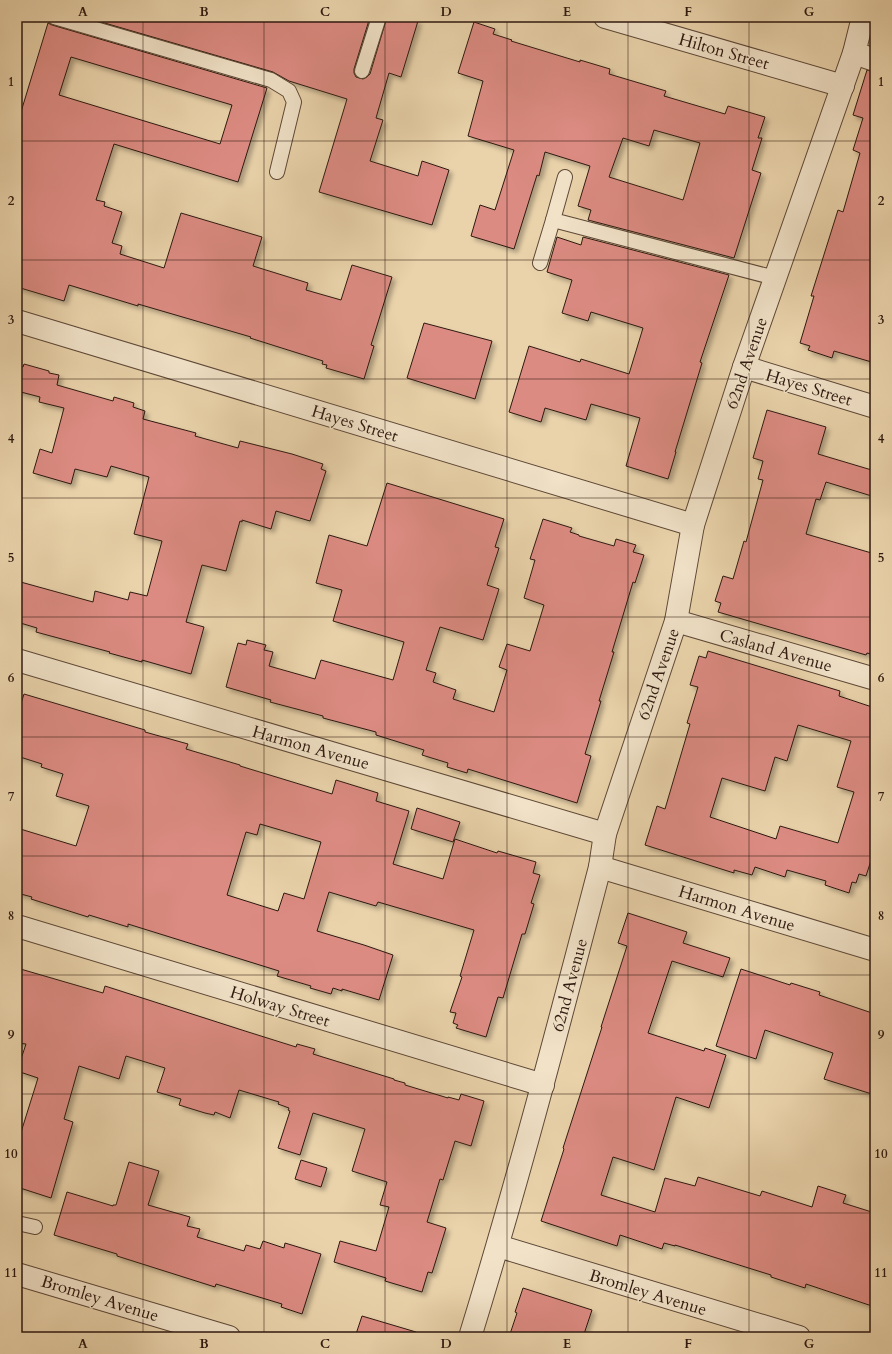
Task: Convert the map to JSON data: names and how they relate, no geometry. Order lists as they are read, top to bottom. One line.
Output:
{"streets":{"street":["Hilton Street","62nd Avenue","Hayes Street","Casland Avenue","Harmon Avenue","Holway Street","Bromley Avenue"]},"crossings":[["Hilton Street","62nd Avenue"],["62nd Avenue","Hayes Street"],["62nd Avenue","Casland Avenue"],["62nd Avenue","Harmon Avenue"],["62nd Avenue","Holway Street"],["62nd Avenue","Bromley Avenue"]],"grid":{"columns":["A","B","C","D","E","F","G"],"rows":["1","2","3","4","5","6","7","8","9","10","11"]}}
